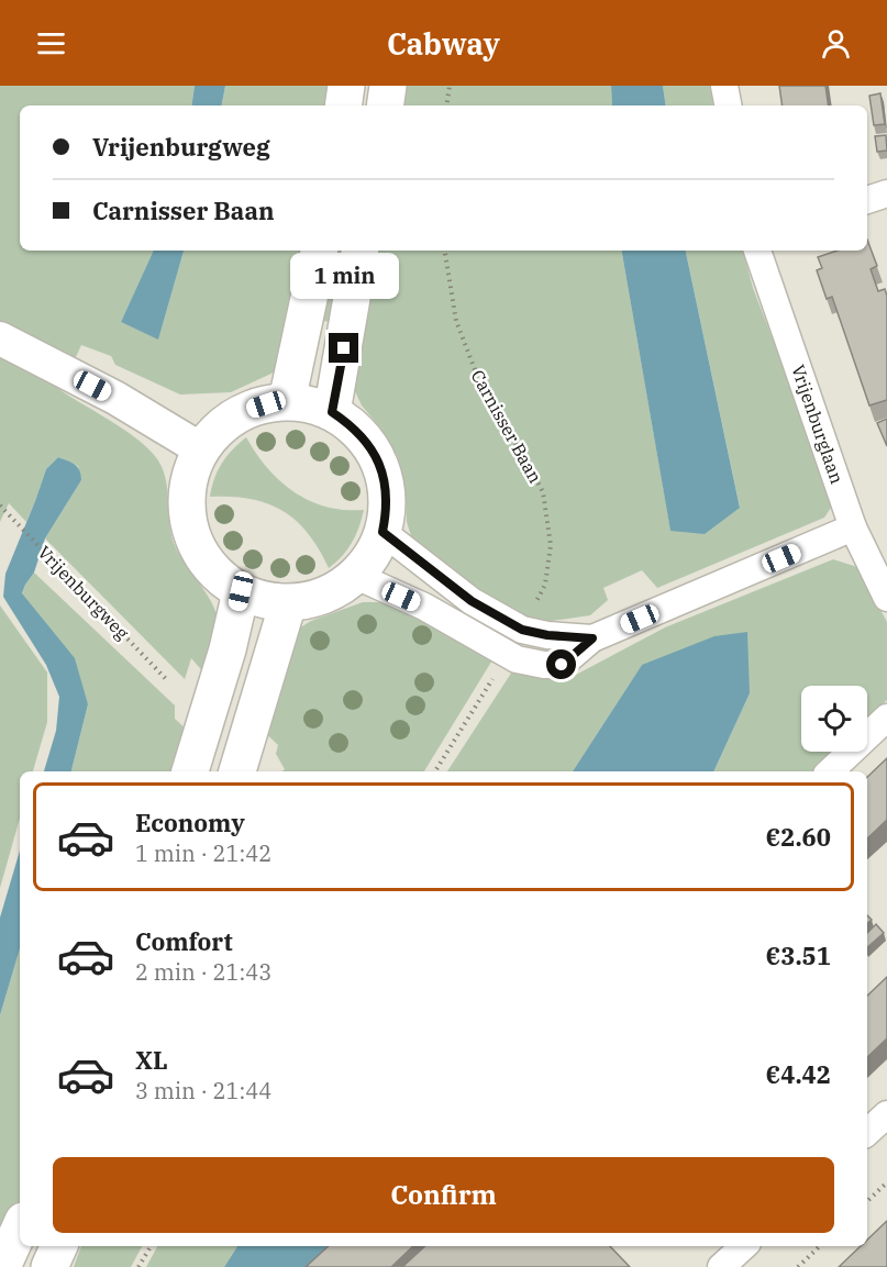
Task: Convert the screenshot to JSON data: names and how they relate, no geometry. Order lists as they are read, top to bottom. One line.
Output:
{"streets":{"street":["Vrijenburglaan"],"path":["Carnisser Baan","Vrijenburgweg"]},"page":{"header":"Cabway","banner":["Vrijenburgweg","Carnisser Baan"],"bubble":"1 min","list":[{"name":"Economy","note":"1 min · 21:42","value":"€2.60"},{"name":"Comfort","note":"2 min · 21:43","value":"€3.51"},{"name":"XL","note":"3 min · 21:44","value":"€4.42"}],"buttons":"Confirm"}}
